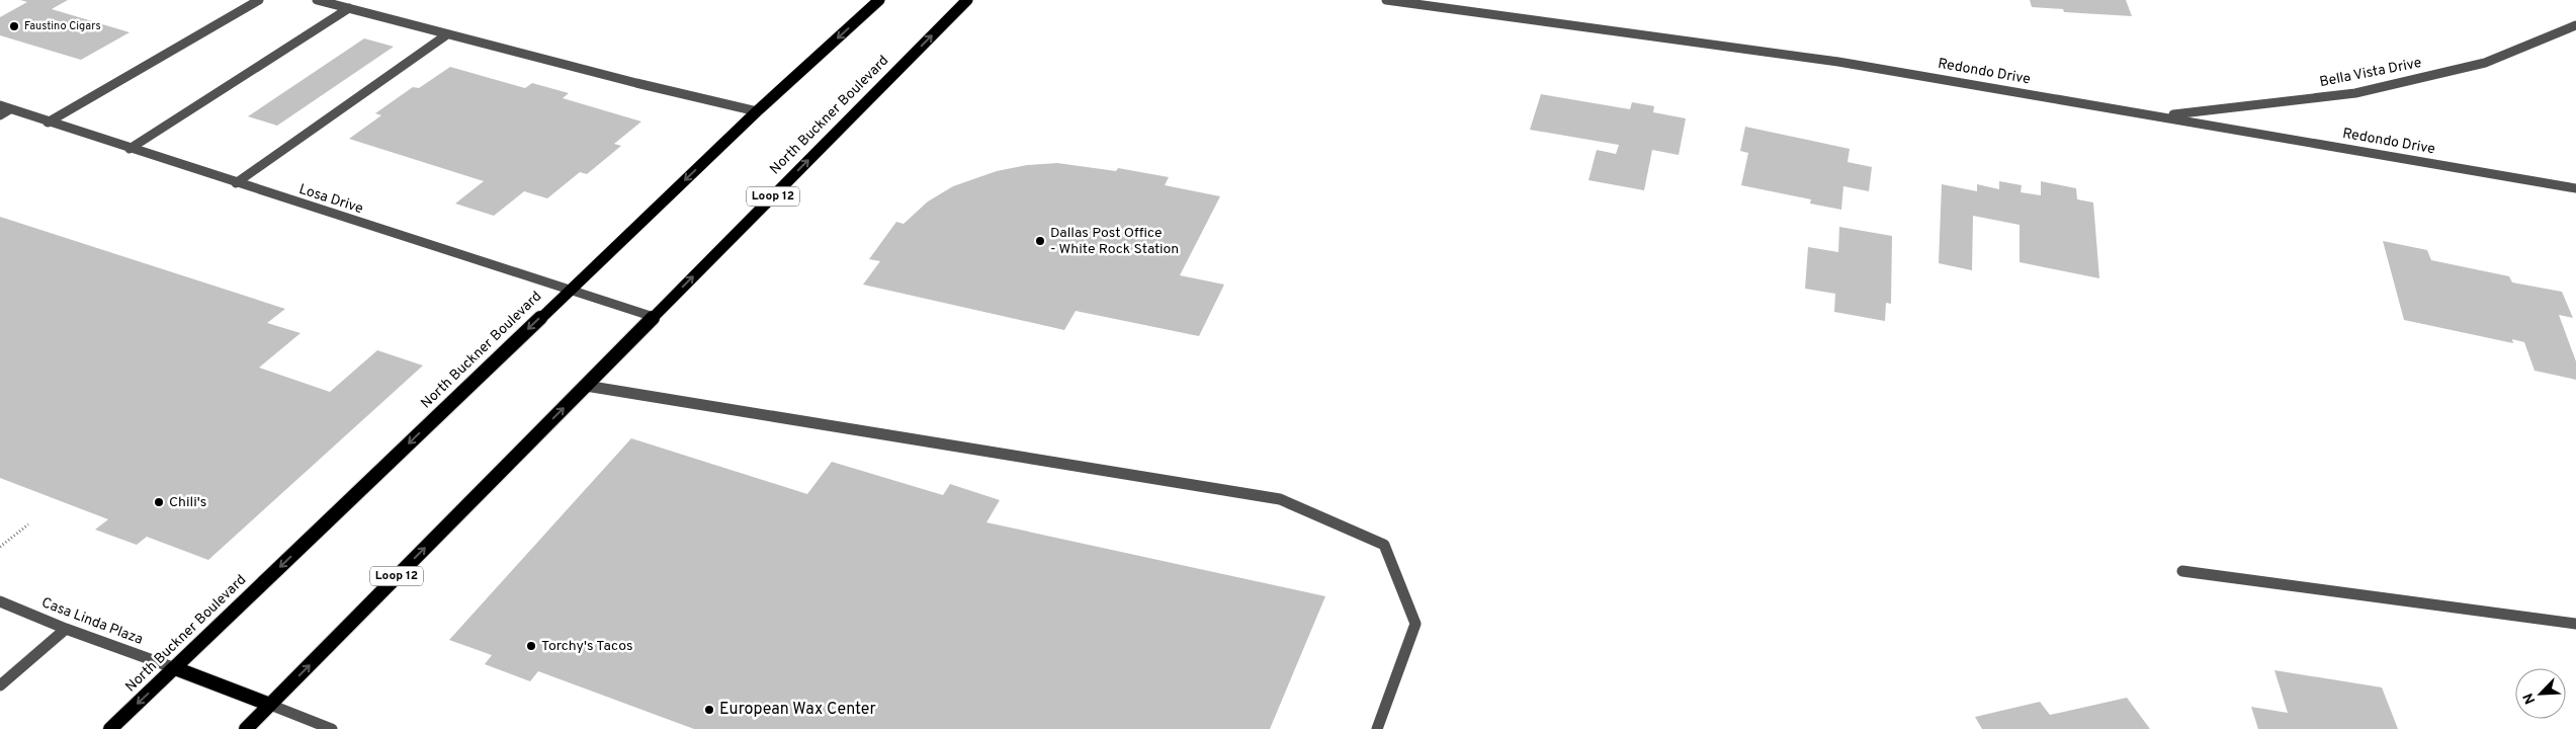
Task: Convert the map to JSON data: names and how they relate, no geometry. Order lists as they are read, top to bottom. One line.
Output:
{"streets":{"main road":["North Buckner Boulevard","Loop 12"],"street":["Redondo Drive","Bella Vista Drive","Losa Drive","Casa Linda Plaza"]},"crossings":[["Redondo Drive","Bella Vista Drive"],["North Buckner Boulevard","Losa Drive"],["North Buckner Boulevard","Casa Linda Plaza"]],"places":["Faustino Cigars","Dallas Post Office - White Rock Station","Chili's","Torchy's Tacos","European Wax Center"],"north":"bottom left"}
